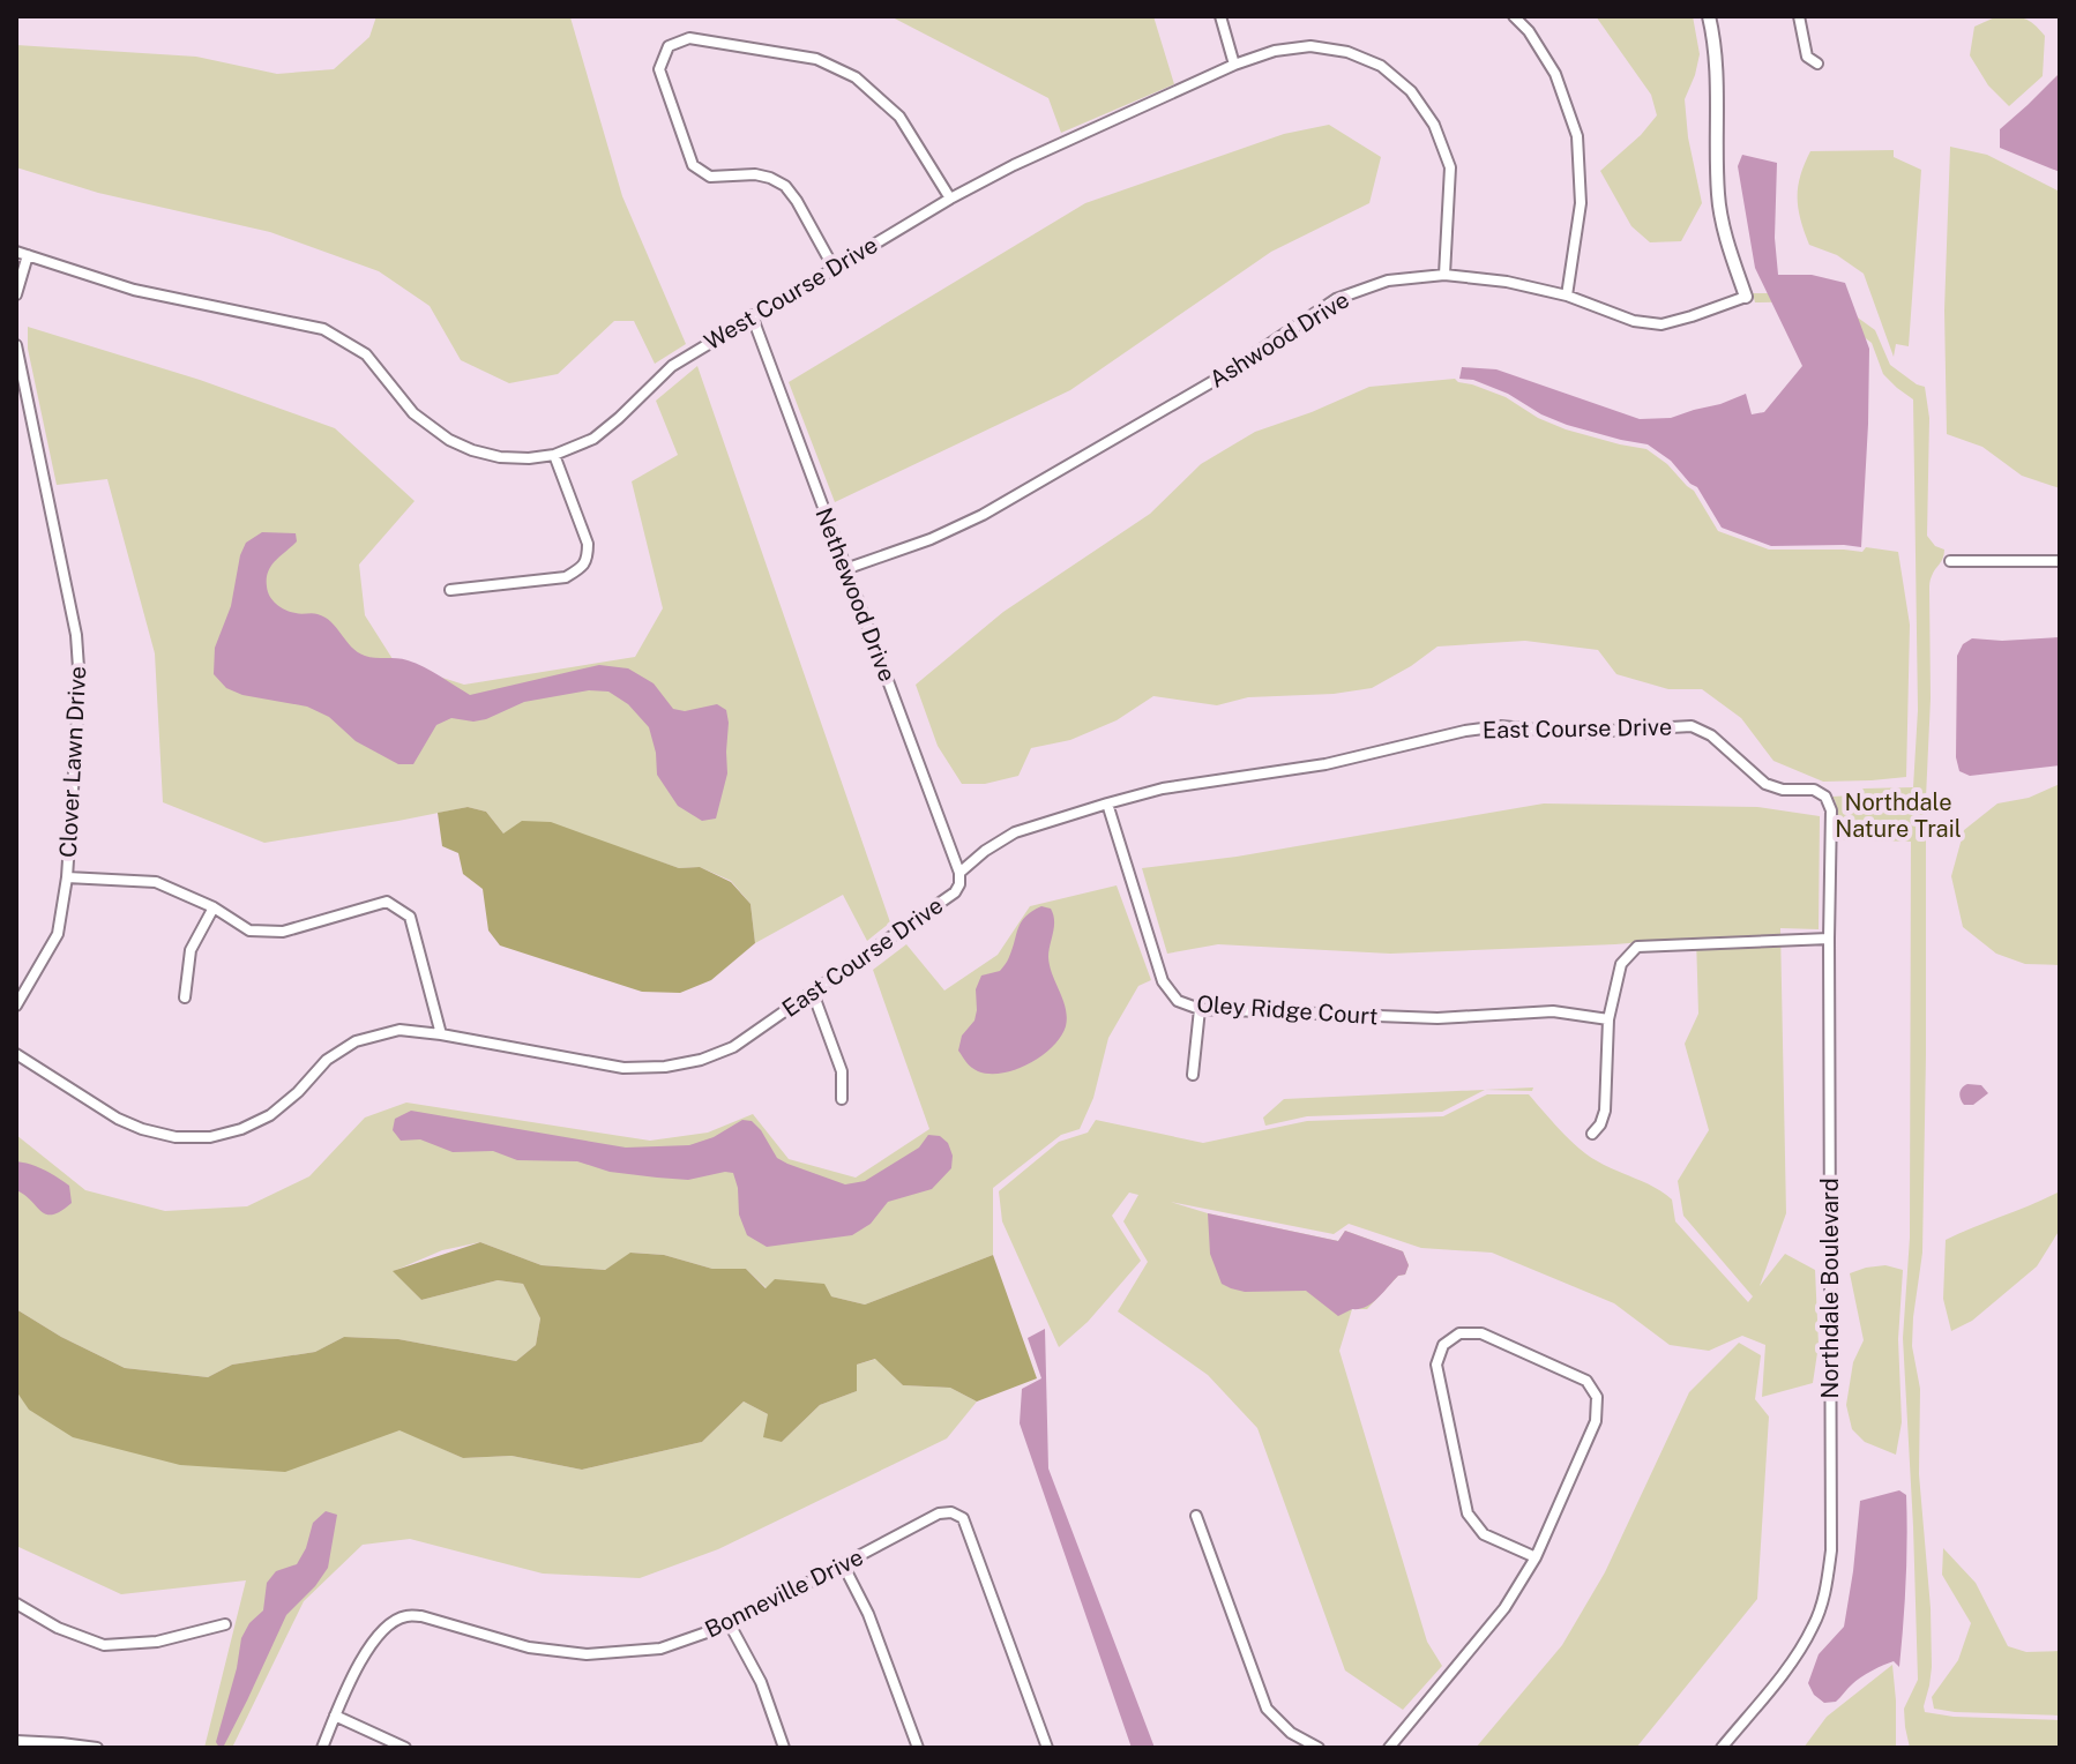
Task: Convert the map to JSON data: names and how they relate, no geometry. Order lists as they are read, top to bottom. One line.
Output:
{"streets":{"street":["West Course Drive","Ashwood Drive","Nethewood Drive","East Course Drive","Clover Lawn Drive","Oley Ridge Court","Northdale Boulevard","Bonneville Drive"]},"crossings":[["West Course Drive","Ashwood Drive"],["West Course Drive","Nethewood Drive"],["Ashwood Drive","Nethewood Drive"],["Nethewood Drive","East Course Drive"],["East Course Drive","Oley Ridge Court"],["East Course Drive","Northdale Boulevard"]],"parks":["Northdale Nature Trail"]}
